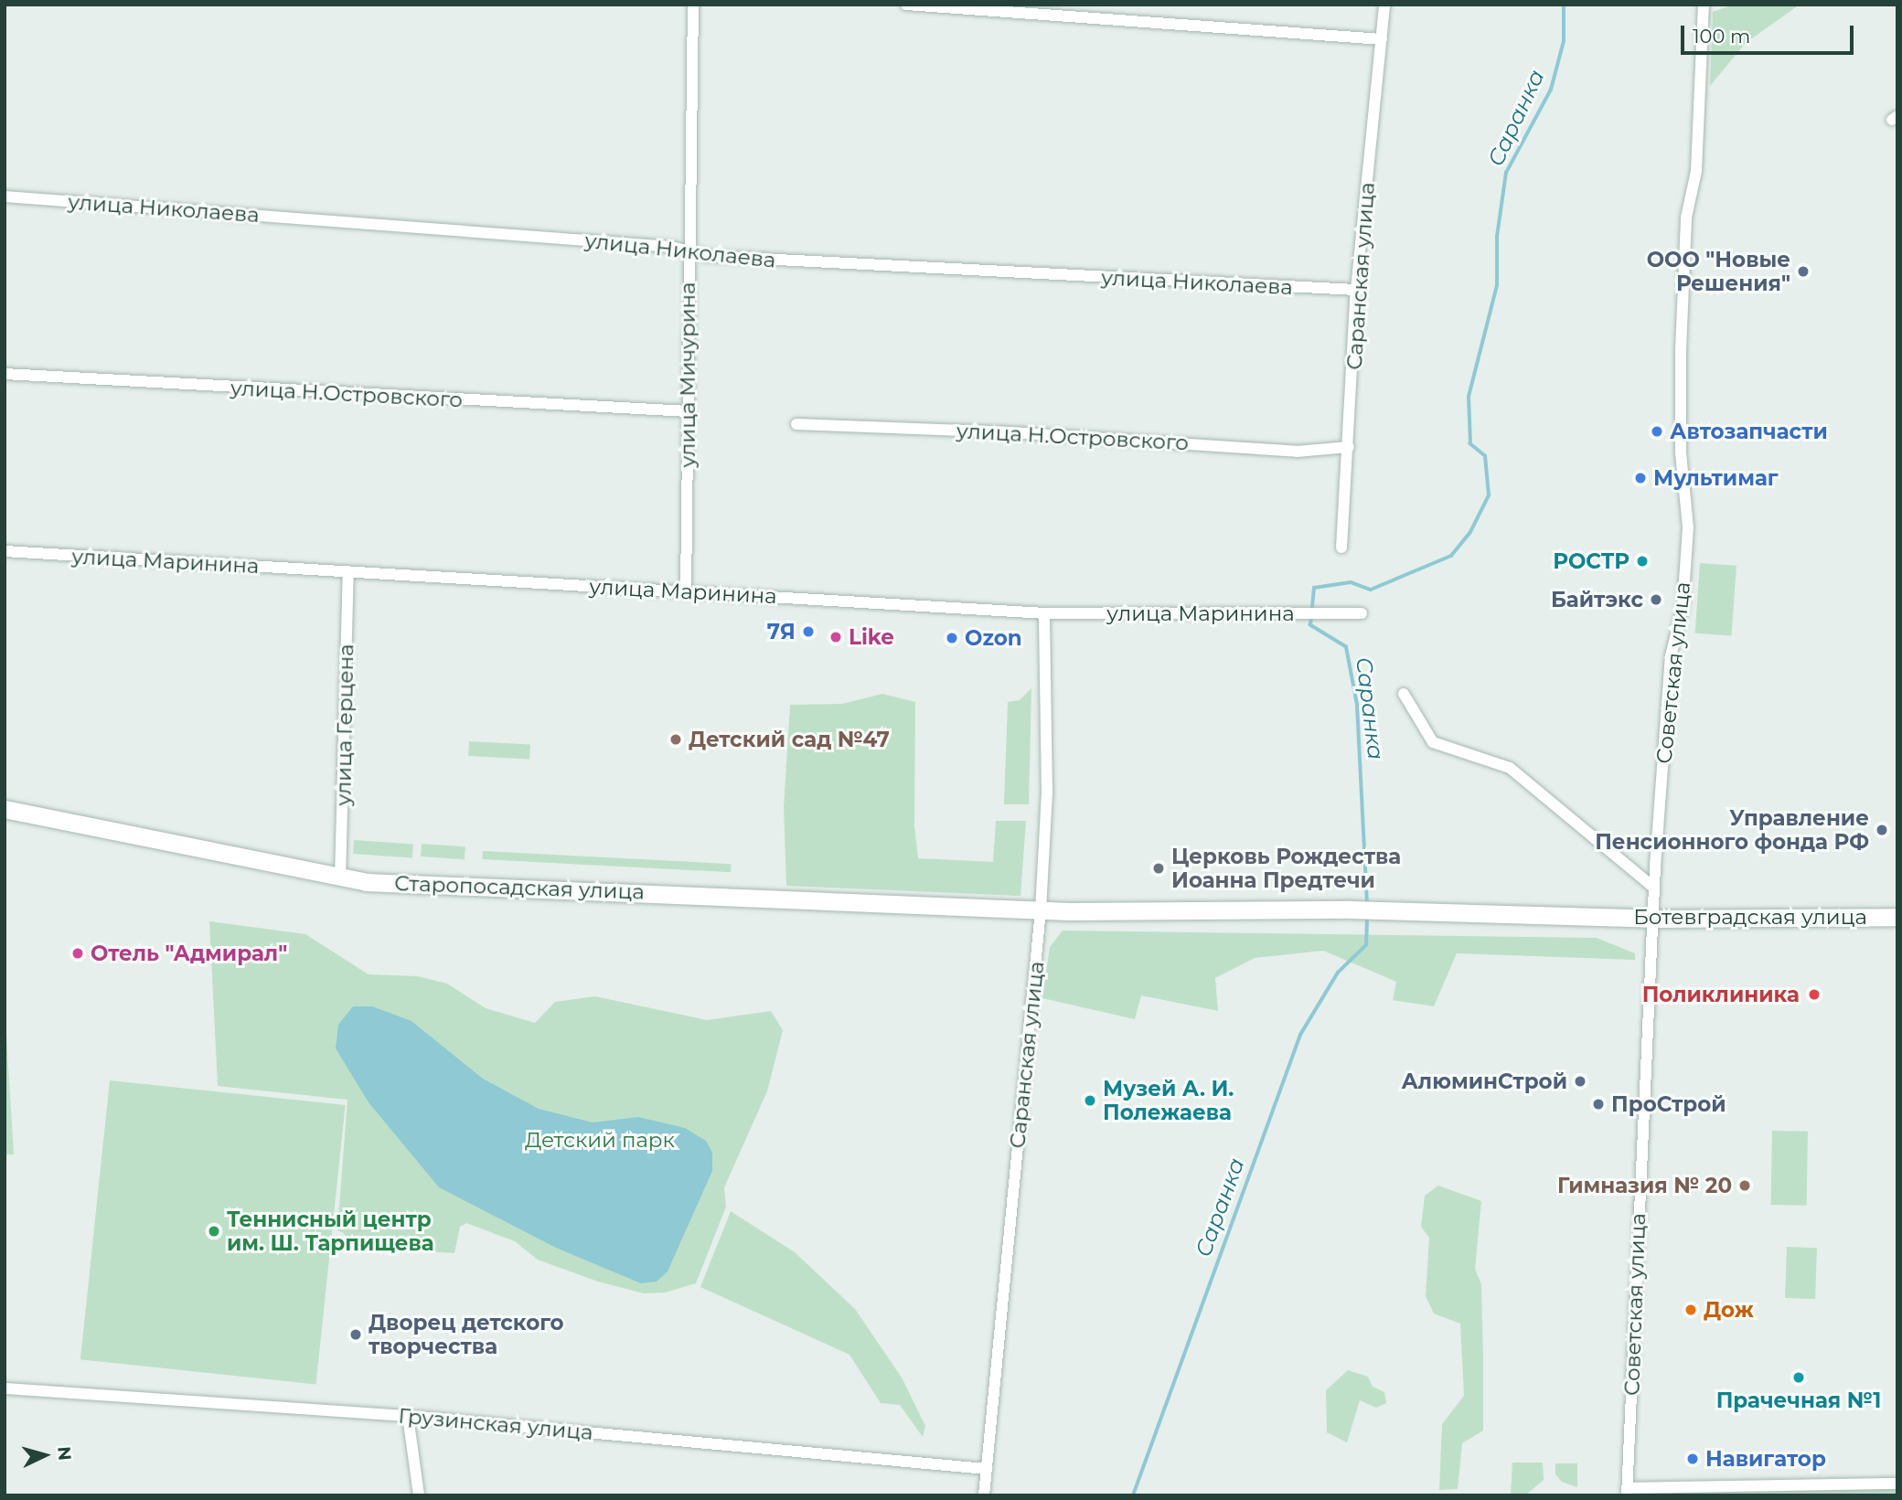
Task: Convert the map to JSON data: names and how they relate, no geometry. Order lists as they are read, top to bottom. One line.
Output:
{"streets":{"main road":["Старопосадская улица","Ботевградская улица"],"street":["улица Николаева","Саранская улица","улица Мичурина","улица Н.Островского","улица Маринина","Советская улица","улица Герцена","Грузинская улица"]},"crossings":[["улица Николаева","Саранская улица"],["улица Николаева","улица Мичурина"],["Саранская улица","улица Н.Островского"],["Саранская улица","улица Маринина"],["Саранская улица","Старопосадская улица"],["Саранская улица","Ботевградская улица"],["Саранская улица","Грузинская улица"],["улица Мичурина","улица Н.Островского"],["улица Мичурина","улица Маринина"],["улица Маринина","улица Герцена"],["Советская улица","Ботевградская улица"],["улица Герцена","Старопосадская улица"],["Старопосадская улица","Ботевградская улица"]],"water":["Саранка"],"parks":["Детский парк"],"places":["ООО \"Новые Решения\"","Автозапчасти","Мультимаг","РОСТР","Байтэкс","7Я","Like","Ozon","Детский сад №47","Управление Пенсионного фонда РФ","Церковь Рождества Иоанна Предтечи","Отель \"Адмирал\"","Поликлиника","АлюминСтрой","Музей А. И. Полежаева","ПроСтрой","Гимназия № 20","Теннисный центр им. Ш. Тарпищева","Дож","Дворец детского творчества","Прачечная №1","Навигатор"],"scale_bar":"100 m","north":"right"}
